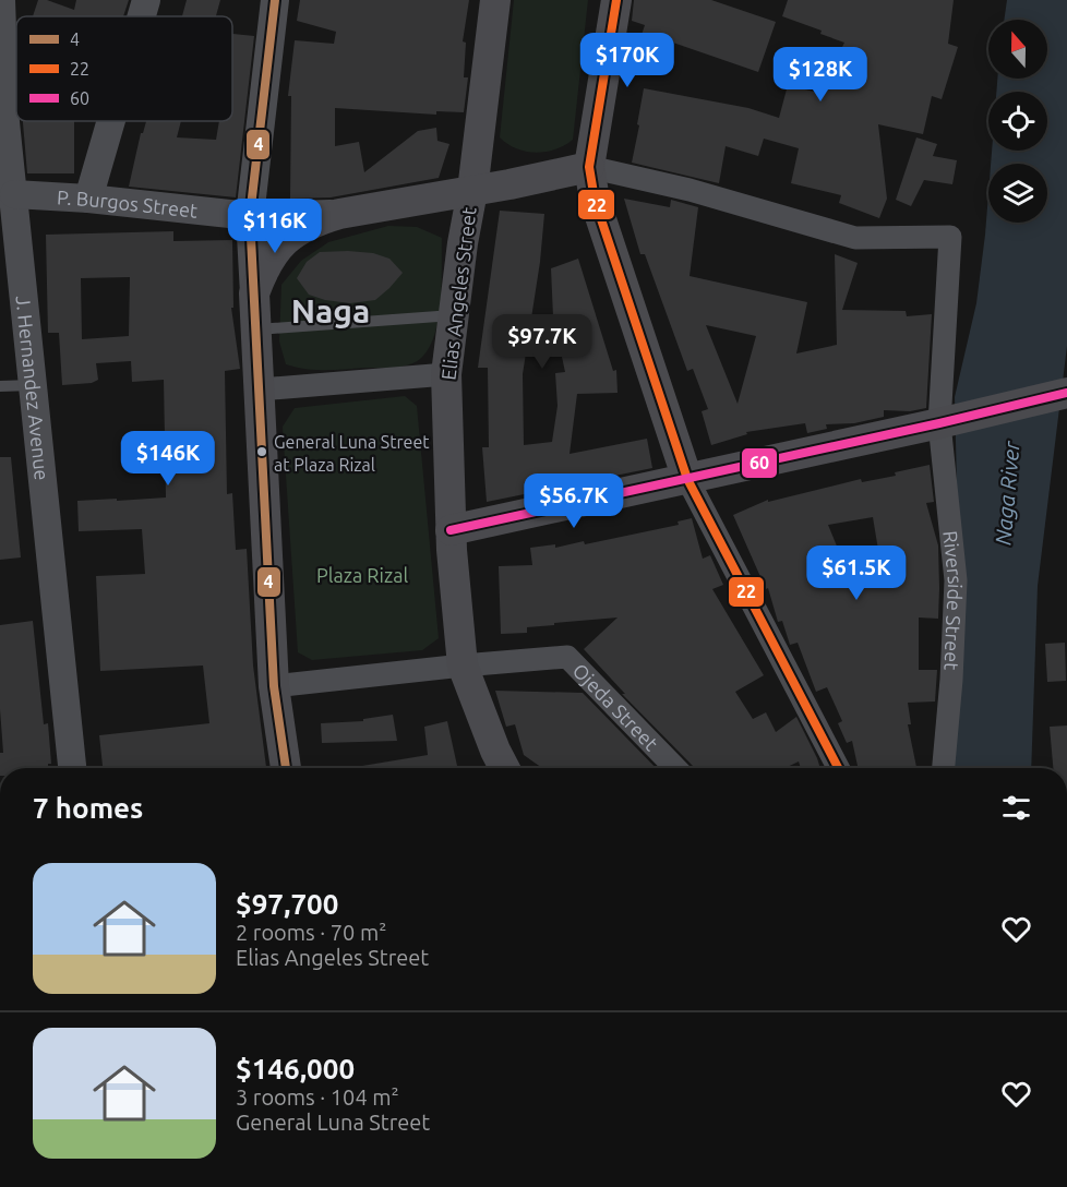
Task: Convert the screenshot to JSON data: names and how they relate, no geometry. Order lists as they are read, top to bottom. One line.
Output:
{"streets":{"main road":["P. Burgos Street","Elias Angeles Street"],"street":["J. Hernandez Avenue","Riverside Street","Ojeda Street"]},"crossings":[["P. Burgos Street","Elias Angeles Street"],["P. Burgos Street","J. Hernandez Avenue"],["P. Burgos Street","Riverside Street"],["Elias Angeles Street","Ojeda Street"]],"districts":["Naga"],"water":["Naga River"],"parks":["Plaza Rizal"],"places":["General Luna Street at Plaza Rizal"],"lines":["transit line 4","transit line 22","transit line 60"],"legend":["4","22","60"],"north":"top","page":{"price":["$170K","$128K","$116K","$97.7K","$146K","$56.7K","$61.5K"],"heading":"7 homes","list":[{"name":"$97,700","note":"2 rooms · 70 m² · Elias Angeles Street"},{"name":"$146,000","note":"3 rooms · 104 m² · General Luna Street"}]}}
